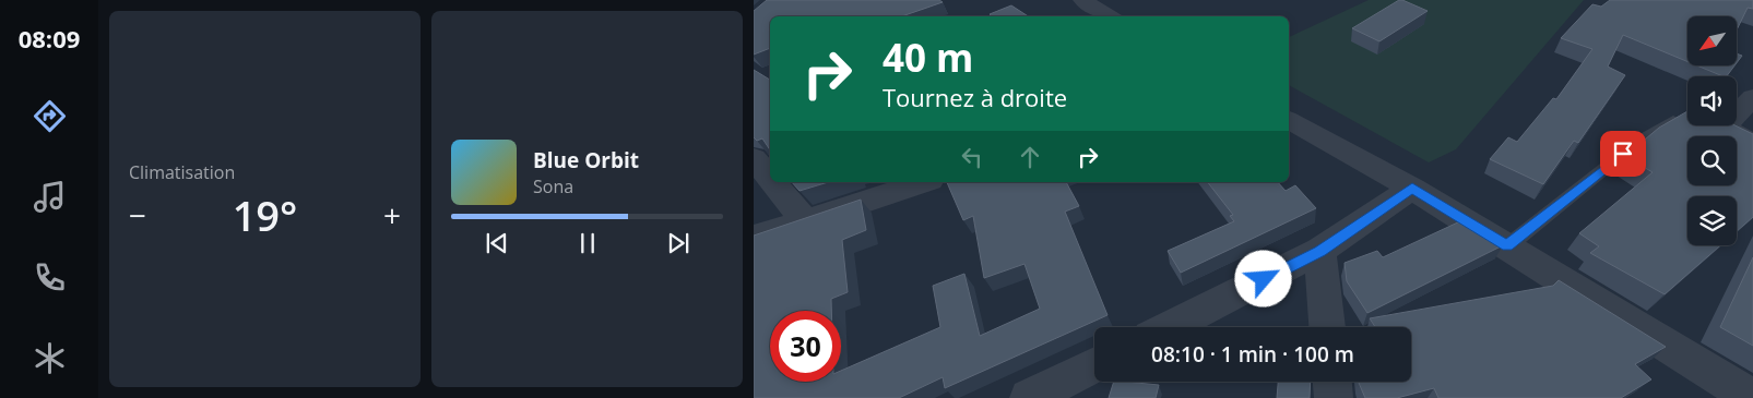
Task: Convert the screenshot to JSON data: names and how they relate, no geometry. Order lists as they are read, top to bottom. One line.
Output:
{"north":"bottom left","page":{"tabs":"08:09","tile":"Climatisation","turn":["40 m","Tournez à droite"],"song":["Blue Orbit","Sona"],"heat":["−","19°","+"],"limit":"30","trip":"08:10 · 1 min · 100 m"}}
